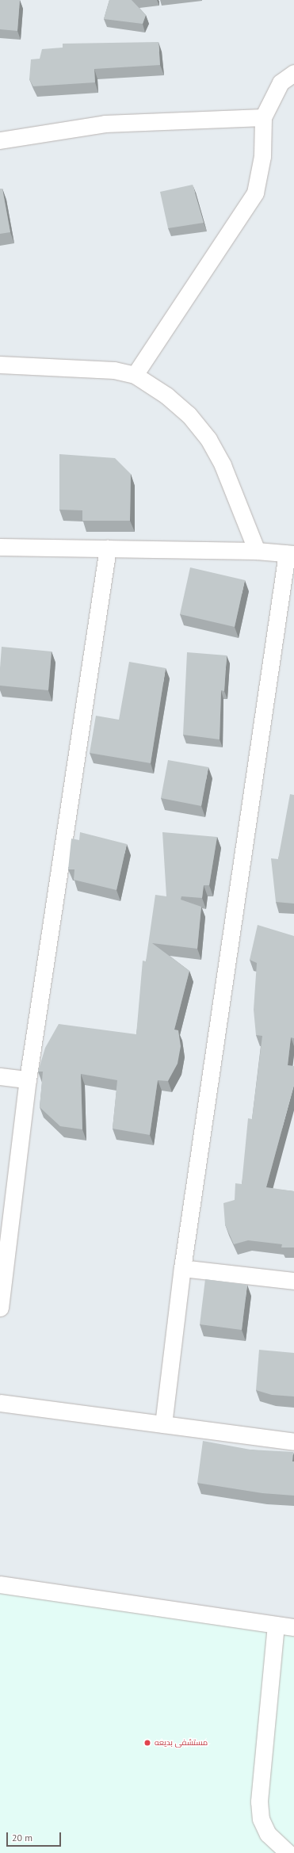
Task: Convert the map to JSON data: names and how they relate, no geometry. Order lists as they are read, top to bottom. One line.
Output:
{"places":["مستشفى بديعه"],"scale_bar":"20 m"}
